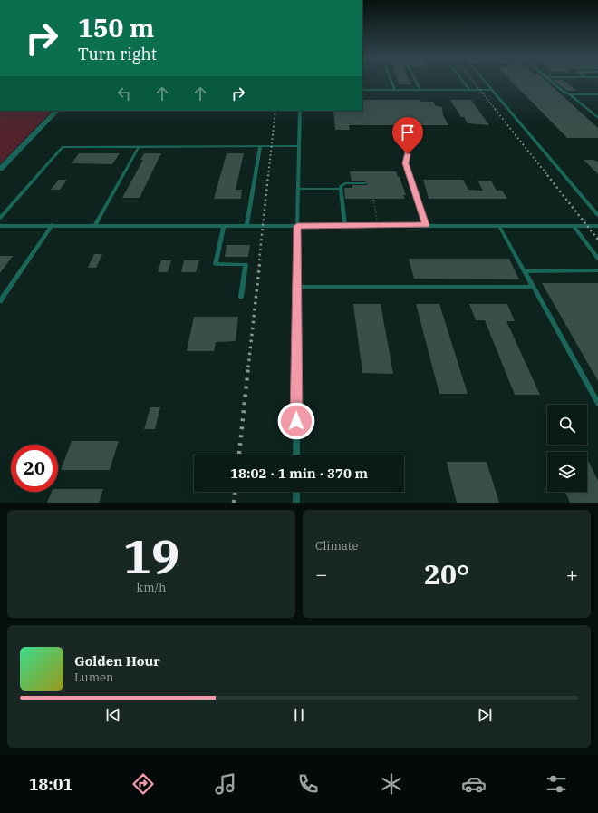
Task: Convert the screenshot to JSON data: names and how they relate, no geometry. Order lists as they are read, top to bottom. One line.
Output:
{"page":{"turn":["150 m","Turn right"],"limit":"20","trip":"18:02 · 1 min · 370 m","tile":[["19","km/h"],"Climate"],"heat":["−","20°","+"],"song":["Golden Hour","Lumen"],"tabs":"18:01"}}
